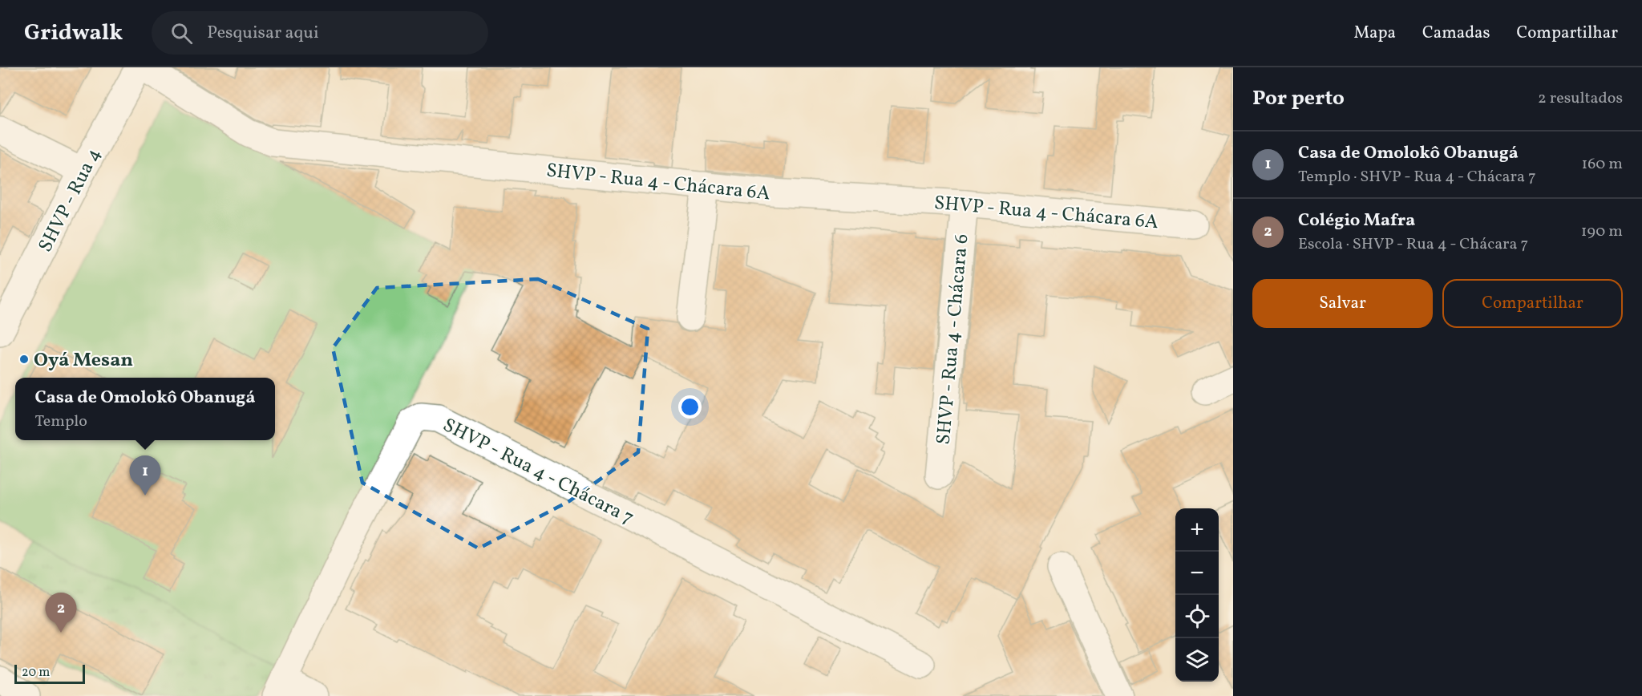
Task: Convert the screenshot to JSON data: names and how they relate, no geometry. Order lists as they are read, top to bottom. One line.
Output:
{"streets":{"street":["SHVP - Rua 4 - Chácara 6A","SHVP - Rua 4","SHVP - Rua 4 - Chácara 6","SHVP - Rua 4 - Chácara 7"]},"crossings":[["SHVP - Rua 4 - Chácara 6A","SHVP - Rua 4 - Chácara 6"]],"places":["Oyá Mesan"],"scale_bar":"20 m","page":{"header":"Gridwalk","search":"Pesquisar aqui","nav":["Mapa","Camadas","Compartilhar"],"heading":["Por perto","2 resultados"],"list":[{"mark":"1","name":"Casa de Omolokô Obanugá","note":"Templo · SHVP - Rua 4 - Chácara 7","value":"160 m"},{"mark":"2","name":"Colégio Mafra","note":"Escola · SHVP - Rua 4 - Chácara 7","value":"190 m"}],"buttons":["Salvar","Compartilhar"],"popup":["Casa de Omolokô Obanugá","Templo"],"pins":["1","2"],"map_buttons":["+","−"],"scale":"20 m"}}
